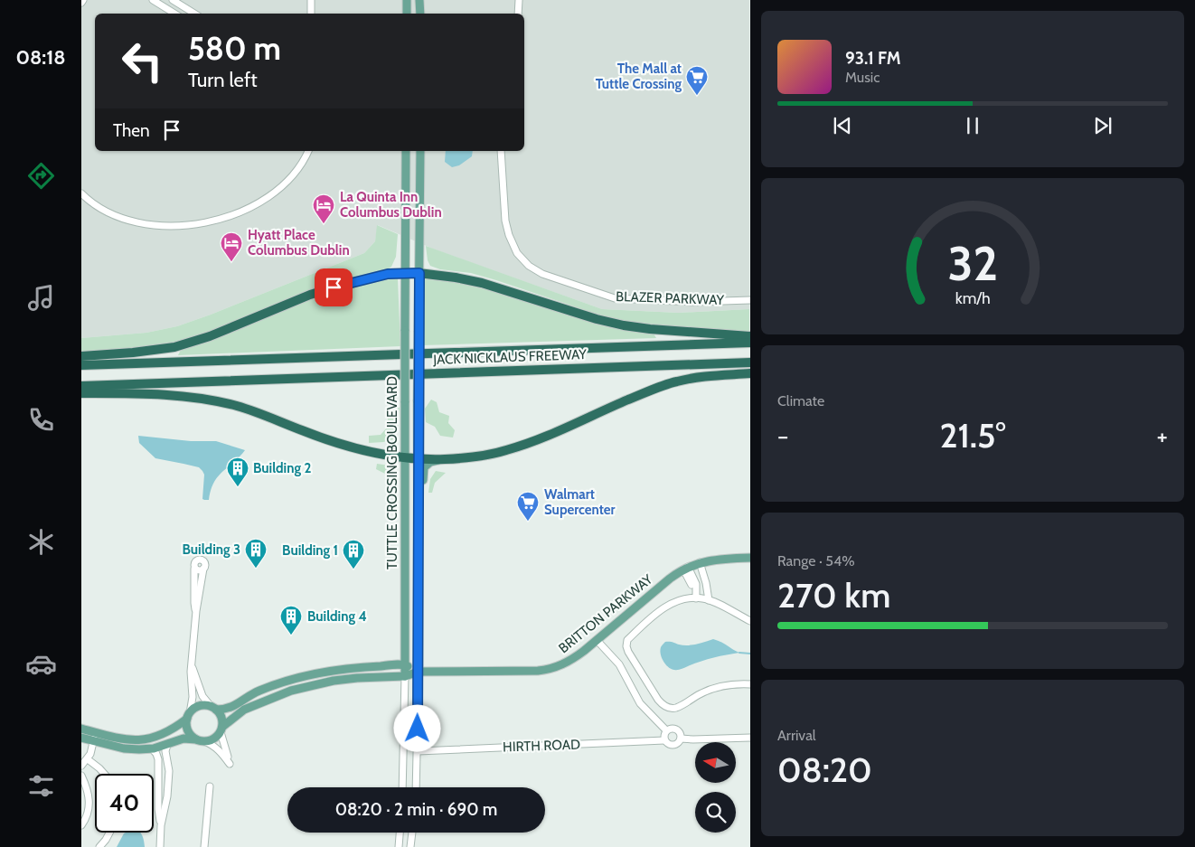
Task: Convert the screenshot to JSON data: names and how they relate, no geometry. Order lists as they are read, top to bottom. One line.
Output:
{"streets":{"highway":["JACK NICKLAUS FREEWAY"],"main road":["TUTTLE CROSSING BOULEVARD","BRITTON PARKWAY"],"street":["BLAZER PARKWAY","HIRTH ROAD"]},"crossings":[["TUTTLE CROSSING BOULEVARD","BRITTON PARKWAY"],["TUTTLE CROSSING BOULEVARD","HIRTH ROAD"]],"places":{"supermarket":["The Mall at Tuttle Crossing","Walmart Supercenter"],"hotel":["La Quinta Inn Columbus Dublin","Hyatt Place Columbus Dublin"],"building":["Building 2","Building 3","Building 1","Building 4"]},"north":"left","page":{"tabs":"08:18","turn":["580 m","Turn left"],"song":["93.1 FM","Music"],"then":"Then","tile":["Climate",["Range · 54%","270 km"],["Arrival","08:20"]],"heat":["−","21.5°","+"],"limit":"40","trip":"08:20 · 2 min · 690 m","gauge":["32","km/h"]}}
